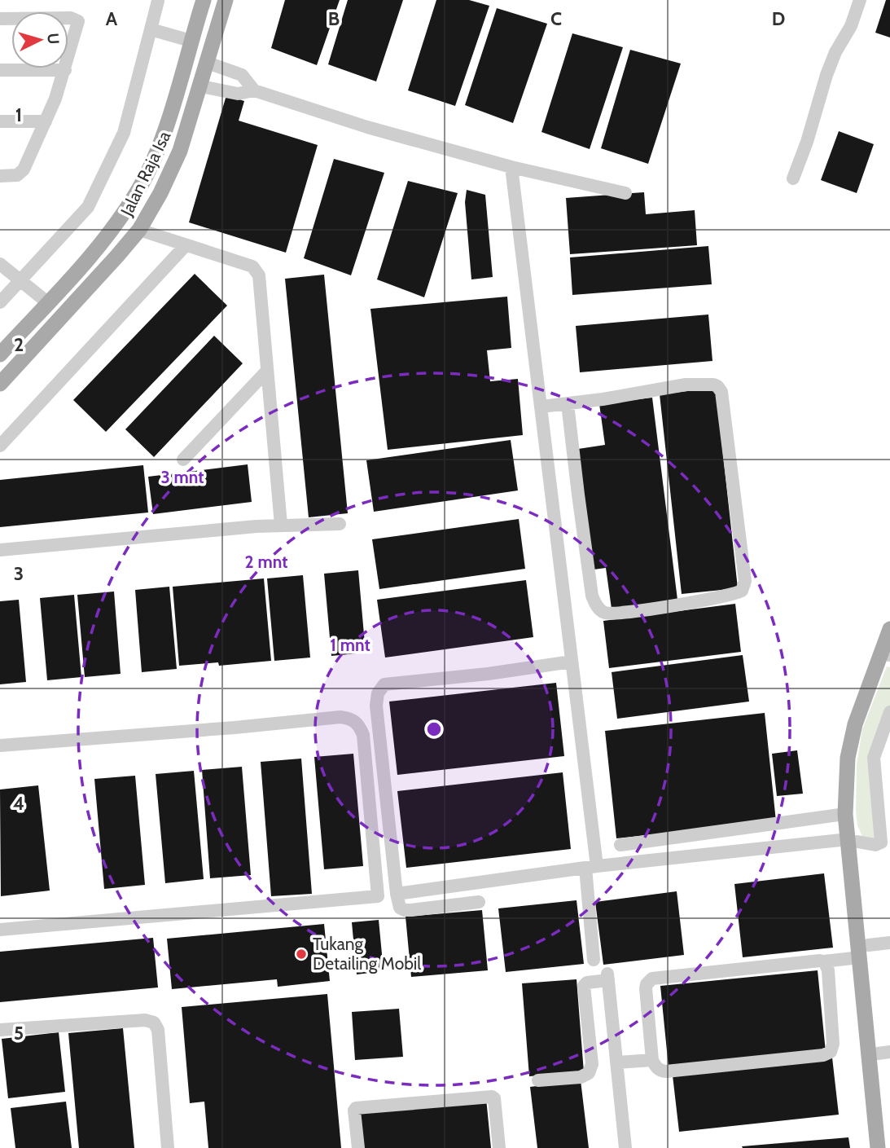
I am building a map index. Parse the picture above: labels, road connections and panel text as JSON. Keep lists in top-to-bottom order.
{
  "streets": {
    "main road": ["Jalan Raja Isa"]
  },
  "places": ["Tukang Detailing Mobil"],
  "north": "right",
  "grid": {
    "columns": [
      "A",
      "B",
      "C",
      "D"
    ],
    "rows": [
      "1",
      "2",
      "3",
      "4",
      "5"
    ]
  },
  "rings": ["3 mnt", "2 mnt", "1 mnt"]
}
